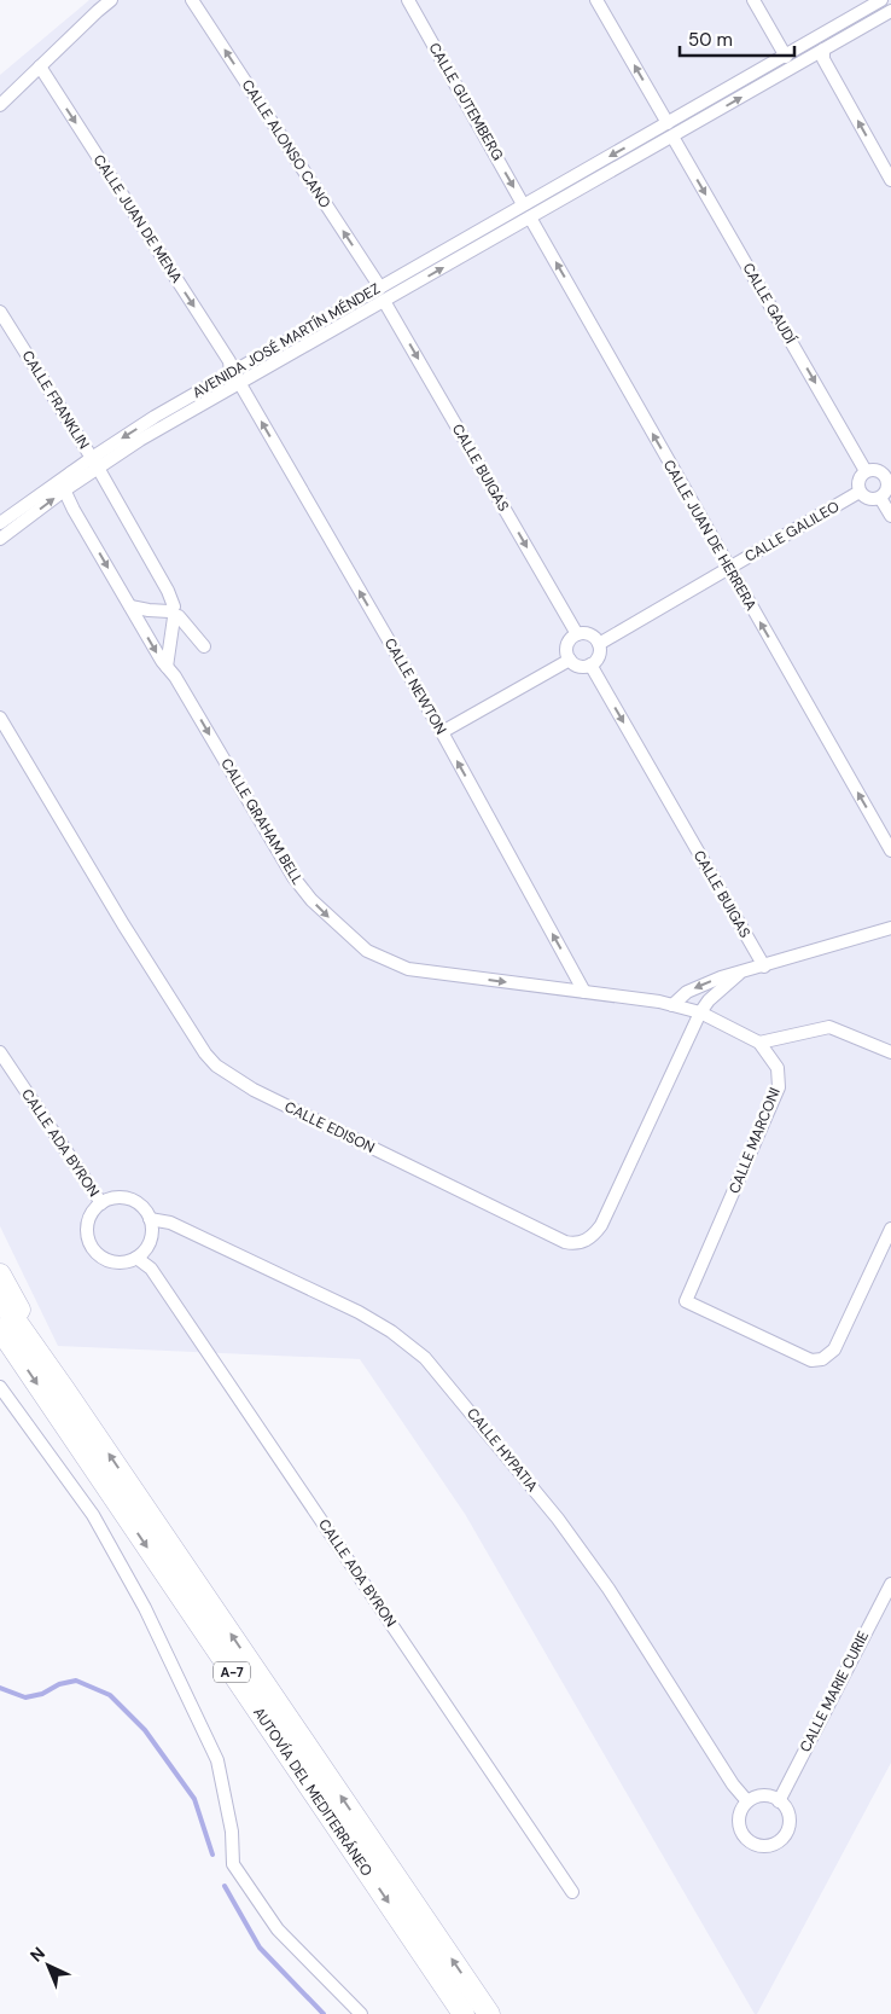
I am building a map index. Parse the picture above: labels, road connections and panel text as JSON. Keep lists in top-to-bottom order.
{
  "streets": {
    "highway": ["A-7", "AUTOVÍA DEL MEDITERRÁNEO"],
    "street": [
      "CALLE GUTEMBERG",
      "CALLE ALONSO CANO",
      "CALLE JUAN DE MENA",
      "CALLE GAUDÍ",
      "AVENIDA JOSÉ MARTÍN MÉNDEZ",
      "CALLE FRANKLIN",
      "CALLE BUIGAS",
      "CALLE GALILEO",
      "CALLE JUAN DE HERRERA",
      "CALLE NEWTON",
      "CALLE GRAHAM BELL",
      "CALLE EDISON",
      "CALLE MARCONI",
      "CALLE ADA BYRON",
      "CALLE HYPATIA",
      "CALLE MARIE CURIE"
    ]
  },
  "crossings": [
    ["CALLE GUTEMBERG", "AVENIDA JOSÉ MARTÍN MÉNDEZ"],
    ["CALLE ALONSO CANO", "AVENIDA JOSÉ MARTÍN MÉNDEZ"],
    ["CALLE JUAN DE MENA", "AVENIDA JOSÉ MARTÍN MÉNDEZ"],
    ["CALLE GAUDÍ", "AVENIDA JOSÉ MARTÍN MÉNDEZ"],
    ["CALLE GAUDÍ", "CALLE GALILEO"],
    ["AVENIDA JOSÉ MARTÍN MÉNDEZ", "CALLE FRANKLIN"],
    ["AVENIDA JOSÉ MARTÍN MÉNDEZ", "CALLE BUIGAS"],
    ["AVENIDA JOSÉ MARTÍN MÉNDEZ", "CALLE JUAN DE HERRERA"],
    ["AVENIDA JOSÉ MARTÍN MÉNDEZ", "CALLE NEWTON"],
    ["AVENIDA JOSÉ MARTÍN MÉNDEZ", "CALLE GRAHAM BELL"],
    ["CALLE BUIGAS", "CALLE GALILEO"],
    ["CALLE GALILEO", "CALLE JUAN DE HERRERA"],
    ["CALLE NEWTON", "CALLE GRAHAM BELL"],
    ["CALLE GRAHAM BELL", "CALLE EDISON"],
    ["CALLE GRAHAM BELL", "CALLE MARCONI"],
    ["CALLE EDISON", "CALLE MARCONI"],
    ["CALLE ADA BYRON", "CALLE HYPATIA"],
    ["CALLE HYPATIA", "CALLE MARIE CURIE"]
  ],
  "one_way": [
    "CALLE GUTEMBERG",
    "CALLE ALONSO CANO",
    "CALLE JUAN DE MENA",
    "CALLE GAUDÍ",
    "CALLE BUIGAS",
    "CALLE JUAN DE HERRERA",
    "CALLE NEWTON",
    "CALLE GRAHAM BELL"
  ],
  "scale_bar": "50 m",
  "north": "top left"
}
